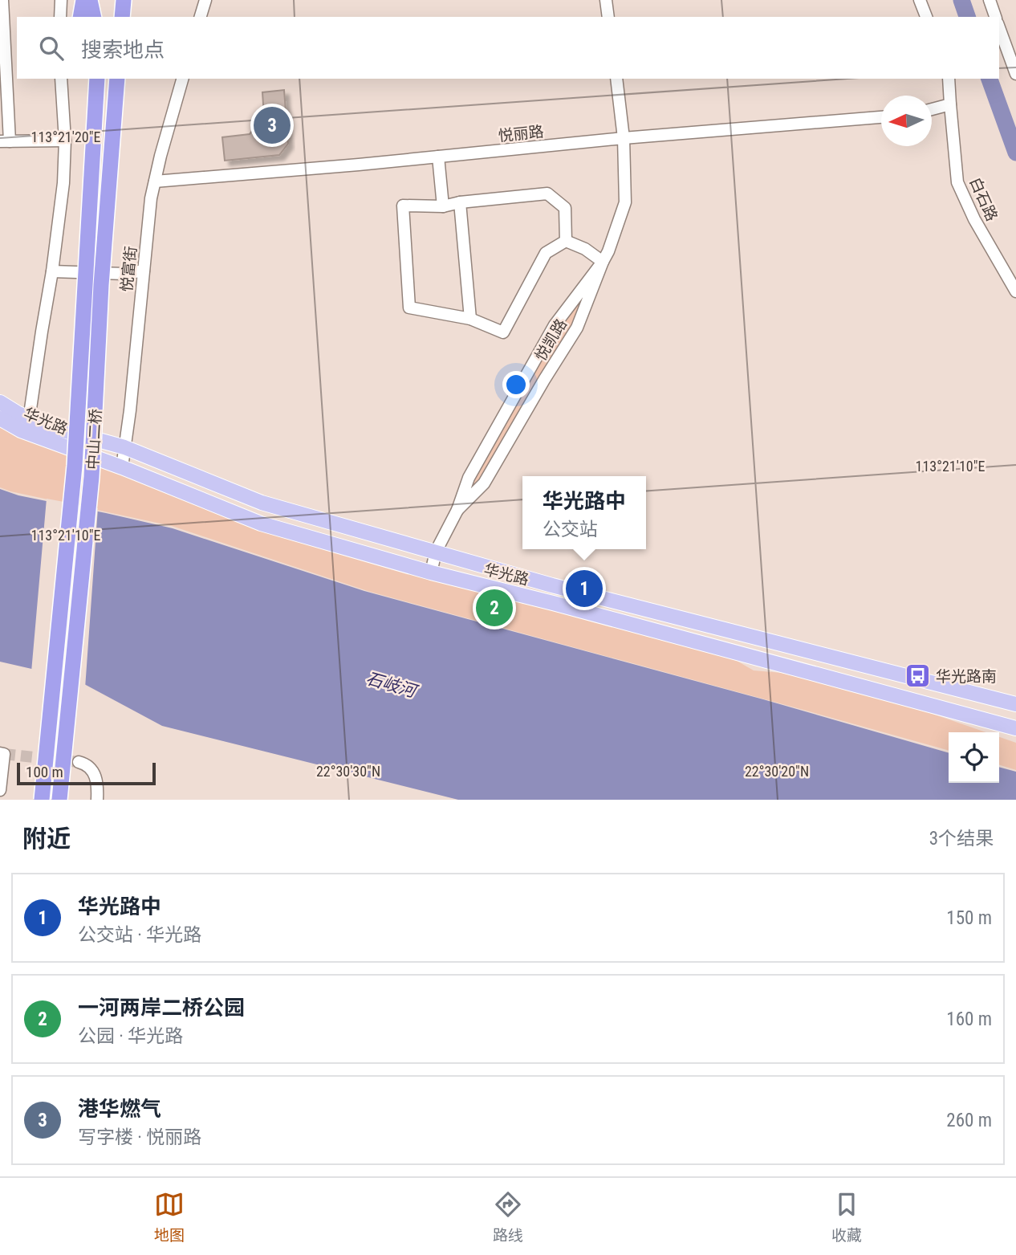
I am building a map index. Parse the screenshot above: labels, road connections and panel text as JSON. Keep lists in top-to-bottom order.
{
  "streets": {
    "highway": ["中山二桥"],
    "main road": ["华光路"],
    "street": [
      "悦丽路",
      "白石路",
      "悦富街",
      "悦凯路"
    ]
  },
  "crossings": [
    ["悦丽路", "悦富街"],
    ["悦丽路", "悦凯路"],
    ["悦富街", "华光路"],
    ["悦凯路", "华光路"]
  ],
  "water": ["石岐河"],
  "places": {
    "bus stop": ["华光路南"]
  },
  "scale_bar": "100 m",
  "north": "left",
  "page": {
    "search": "搜索地点",
    "pins": ["3", "1", "2"],
    "popup": ["华光路中", "公交站"],
    "scale": "100 m",
    "heading": ["附近", "3个结果"],
    "list": [
      {
        "mark": "1",
        "name": "华光路中",
        "note": "公交站 · 华光路",
        "value": "150 m"
      },
      {
        "mark": "2",
        "name": "一河两岸二桥公园",
        "note": "公园 · 华光路",
        "value": "160 m"
      },
      {
        "mark": "3",
        "name": "港华燃气",
        "note": "写字楼 · 悦丽路",
        "value": "260 m"
      }
    ],
    "nav": ["地图", "路线", "收藏"]
  },
  "coordinates": [
    "113°21'20\"E",
    "113°21'10\"E",
    "22°30'30\"N",
    "22°30'20\"N"
  ]
}
